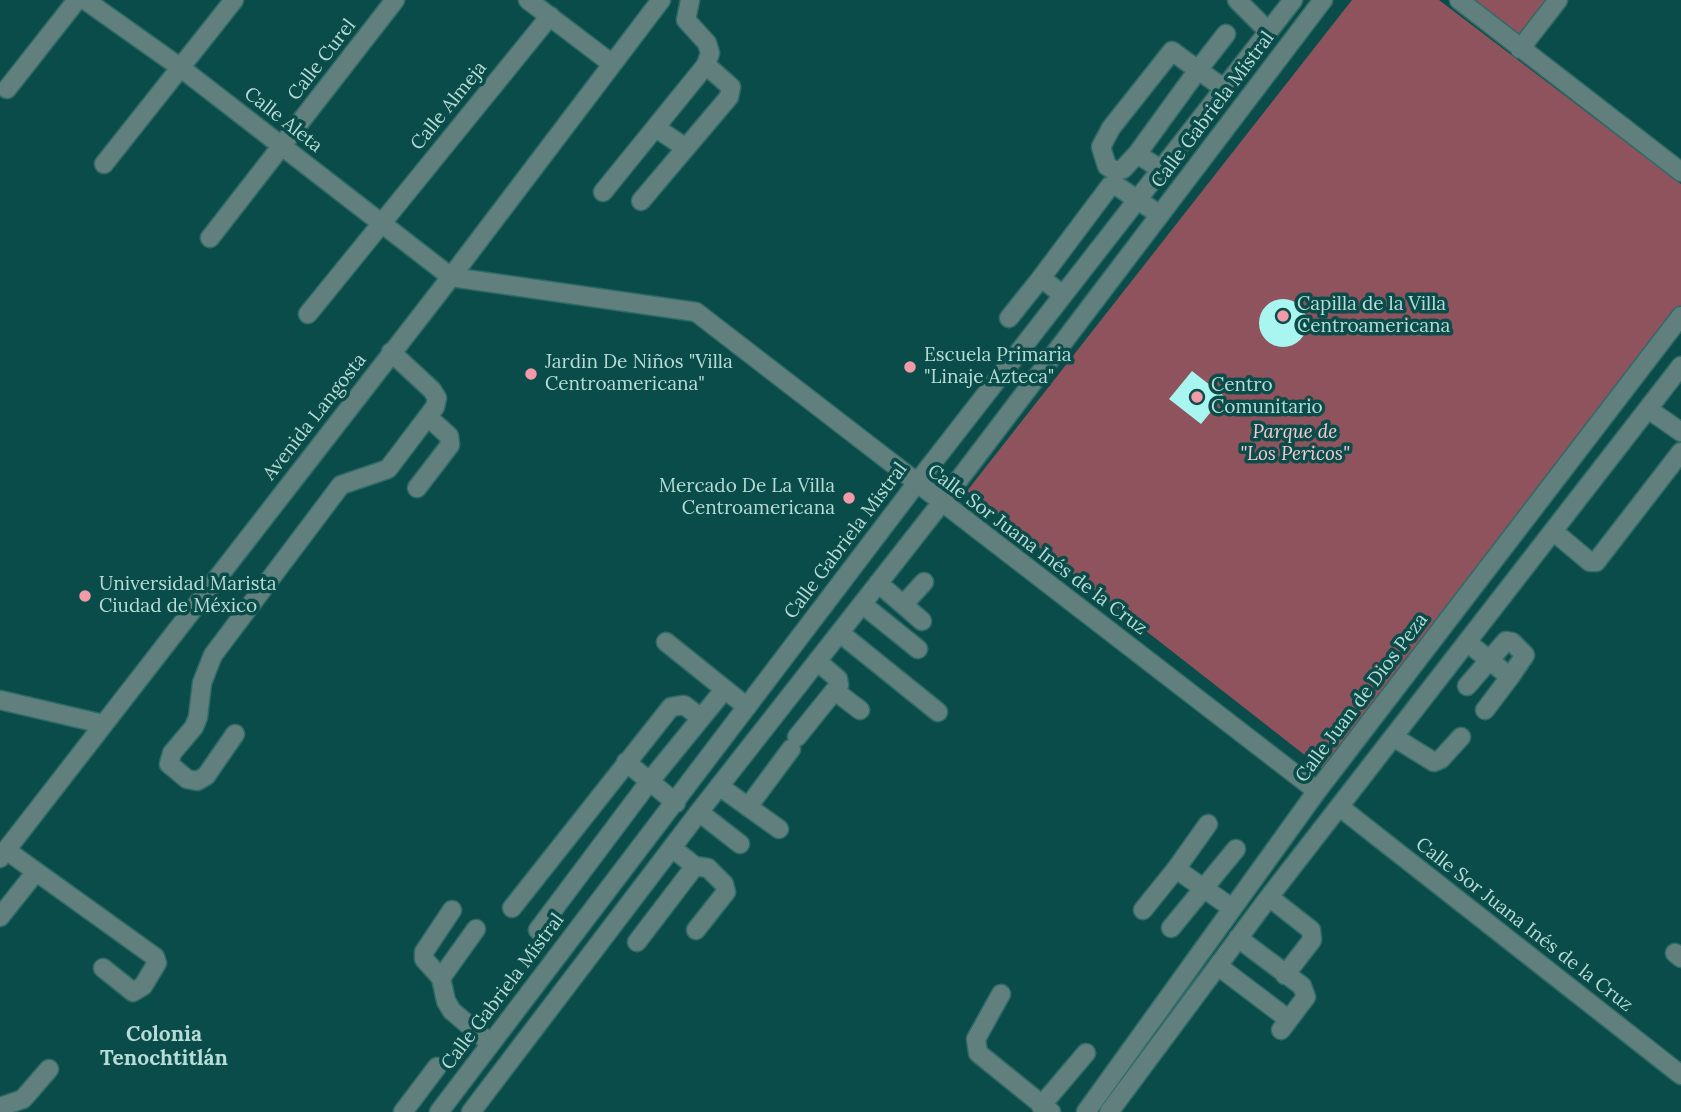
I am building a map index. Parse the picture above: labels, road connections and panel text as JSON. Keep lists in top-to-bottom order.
{
  "streets": {
    "street": [
      "Calle Curel",
      "Calle Almeja",
      "Calle Gabriela Mistral",
      "Calle Aleta",
      "Avenida Langosta",
      "Calle Sor Juana Inés de la Cruz",
      "Calle Juan de Dios Peza"
    ]
  },
  "crossings": [
    ["Calle Curel", "Calle Aleta"],
    ["Calle Almeja", "Calle Aleta"],
    ["Calle Gabriela Mistral", "Calle Sor Juana Inés de la Cruz"],
    ["Calle Aleta", "Avenida Langosta"],
    ["Calle Aleta", "Calle Sor Juana Inés de la Cruz"],
    ["Avenida Langosta", "Calle Sor Juana Inés de la Cruz"],
    ["Calle Sor Juana Inés de la Cruz", "Calle Juan de Dios Peza"]
  ],
  "districts": ["Colonia Tenochtitlán"],
  "parks": ["Parque de \"Los Pericos\""],
  "places": [
    "Capilla de la Villa Centroamericana",
    "Escuela Primaria \"Linaje Azteca\"",
    "Jardin De Niños \"Villa Centroamericana\"",
    "Centro Comunitario",
    "Mercado De La Villa Centroamericana",
    "Universidad Marista Ciudad de México"
  ]
}
